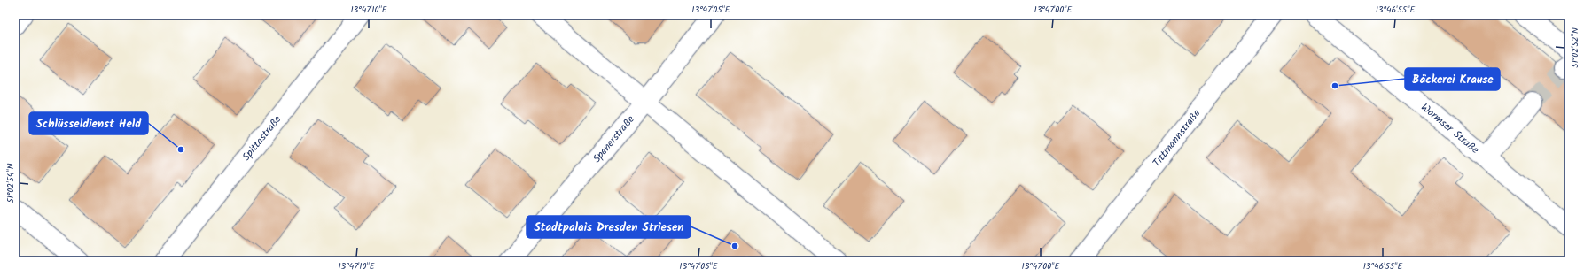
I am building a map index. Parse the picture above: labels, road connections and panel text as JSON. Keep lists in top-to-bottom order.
{
  "streets": {
    "street": [
      "Wormser Straße",
      "Spittastraße",
      "Tittmannstraße",
      "Spenerstraße"
    ]
  },
  "places": ["Bäckerei Krause", "Schlüsseldienst Held", "Stadtpalais Dresden Striesen"],
  "coordinates": [
    "13°47'10\"E",
    "13°47'05\"E",
    "13°47'00\"E",
    "13°46'55\"E",
    "51°02'52\"N",
    "51°02'54\"N"
  ]
}
